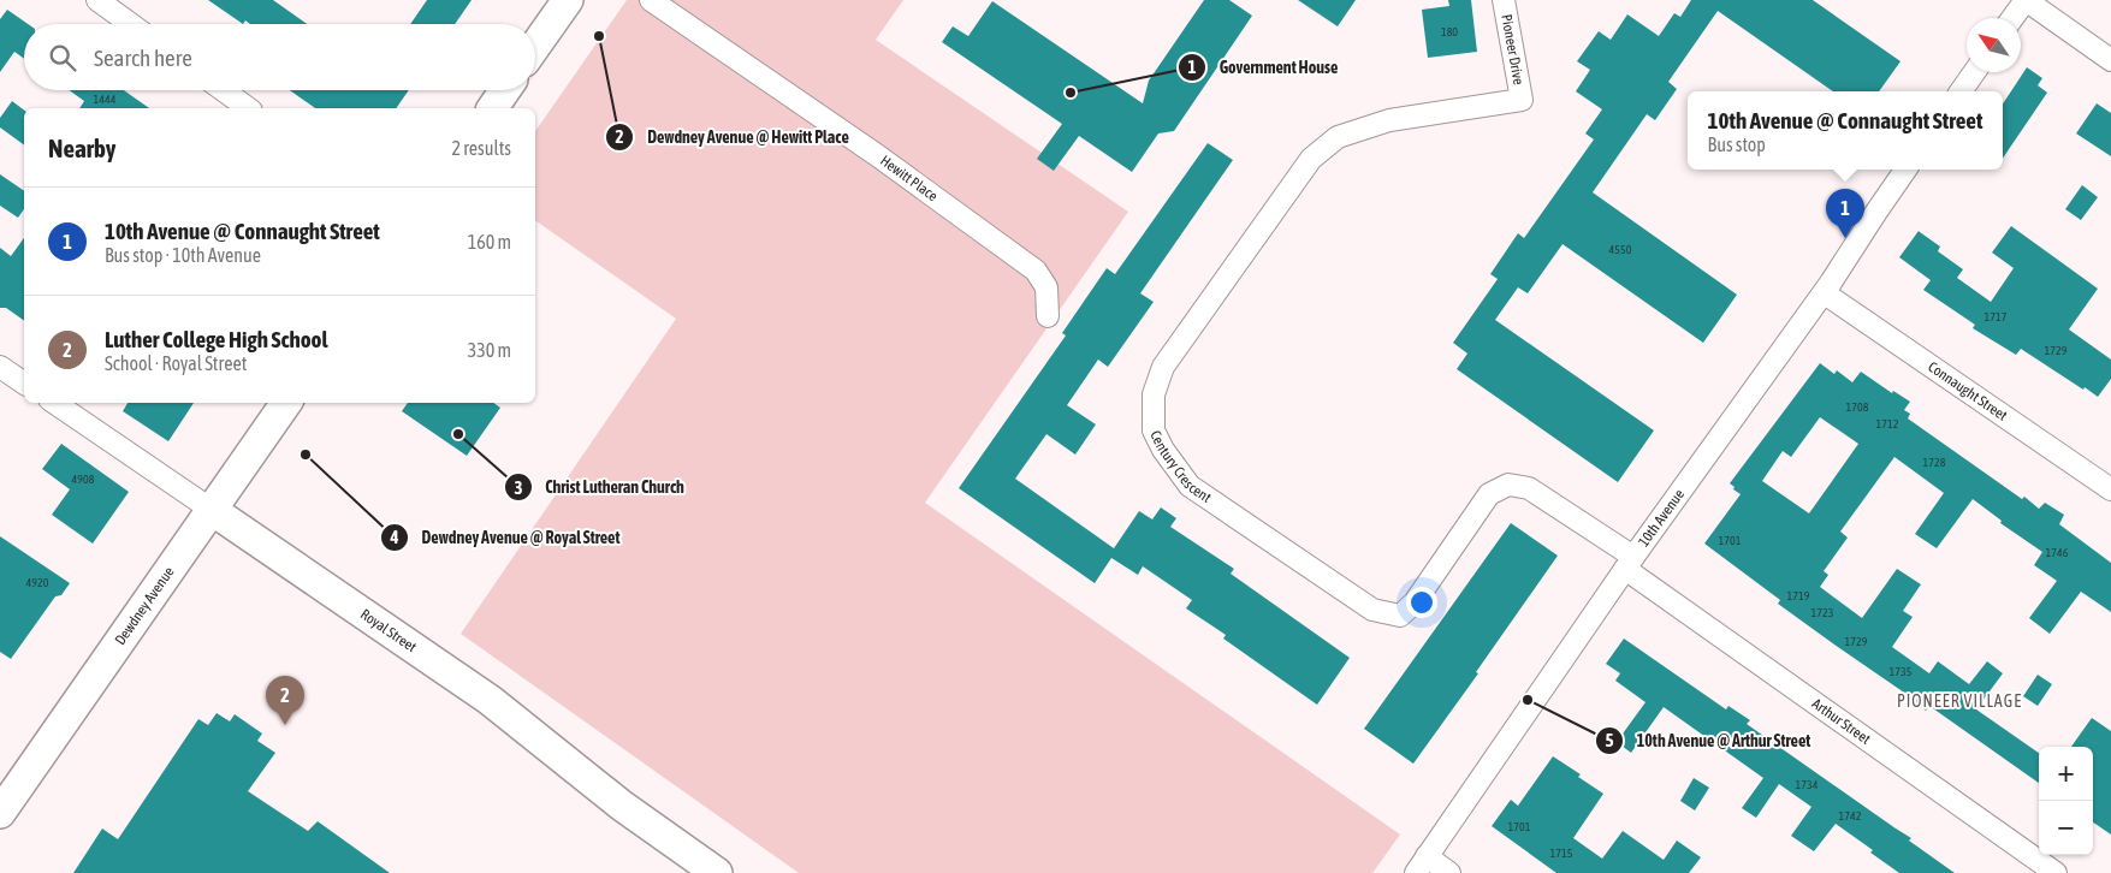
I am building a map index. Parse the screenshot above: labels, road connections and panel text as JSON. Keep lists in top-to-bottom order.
{
  "streets": {
    "main road": ["Dewdney Avenue", "Royal Street"],
    "street": [
      "Pioneer Drive",
      "Hewitt Place",
      "Connaught Street",
      "Century Crescent",
      "10th Avenue",
      "Arthur Street"
    ]
  },
  "crossings": [
    ["Pioneer Drive", "Century Crescent"],
    ["Connaught Street", "10th Avenue"],
    ["Century Crescent", "10th Avenue"],
    ["Century Crescent", "Arthur Street"],
    ["10th Avenue", "Arthur Street"],
    ["Dewdney Avenue", "Royal Street"]
  ],
  "districts": ["PIONEER VILLAGE"],
  "places": [
    "Dewdney Avenue @ Hewitt Place",
    "Government House",
    "Christ Lutheran Church",
    "Dewdney Avenue @ Royal Street",
    "10th Avenue @ Arthur Street"
  ],
  "house_numbers": [
    "180",
    "1444",
    "4550",
    "1717",
    "1729",
    "1708",
    "1712",
    "1728",
    "4908",
    "1701",
    "1746",
    "4920",
    "1719",
    "1723",
    "1729",
    "1735",
    "1734",
    "1742",
    "1701",
    "1715"
  ],
  "north": "top left",
  "page": {
    "search": "Search here",
    "popup": ["10th Avenue @ Connaught Street", "Bus stop"],
    "heading": ["Nearby", "2 results"],
    "list": [
      {
        "mark": "1",
        "name": "10th Avenue @ Connaught Street",
        "note": "Bus stop · 10th Avenue",
        "value": "160 m"
      },
      {
        "mark": "2",
        "name": "Luther College High School",
        "note": "School · Royal Street",
        "value": "330 m"
      }
    ],
    "pins": ["1", "2"],
    "map_buttons": ["+", "−"]
  }
}
